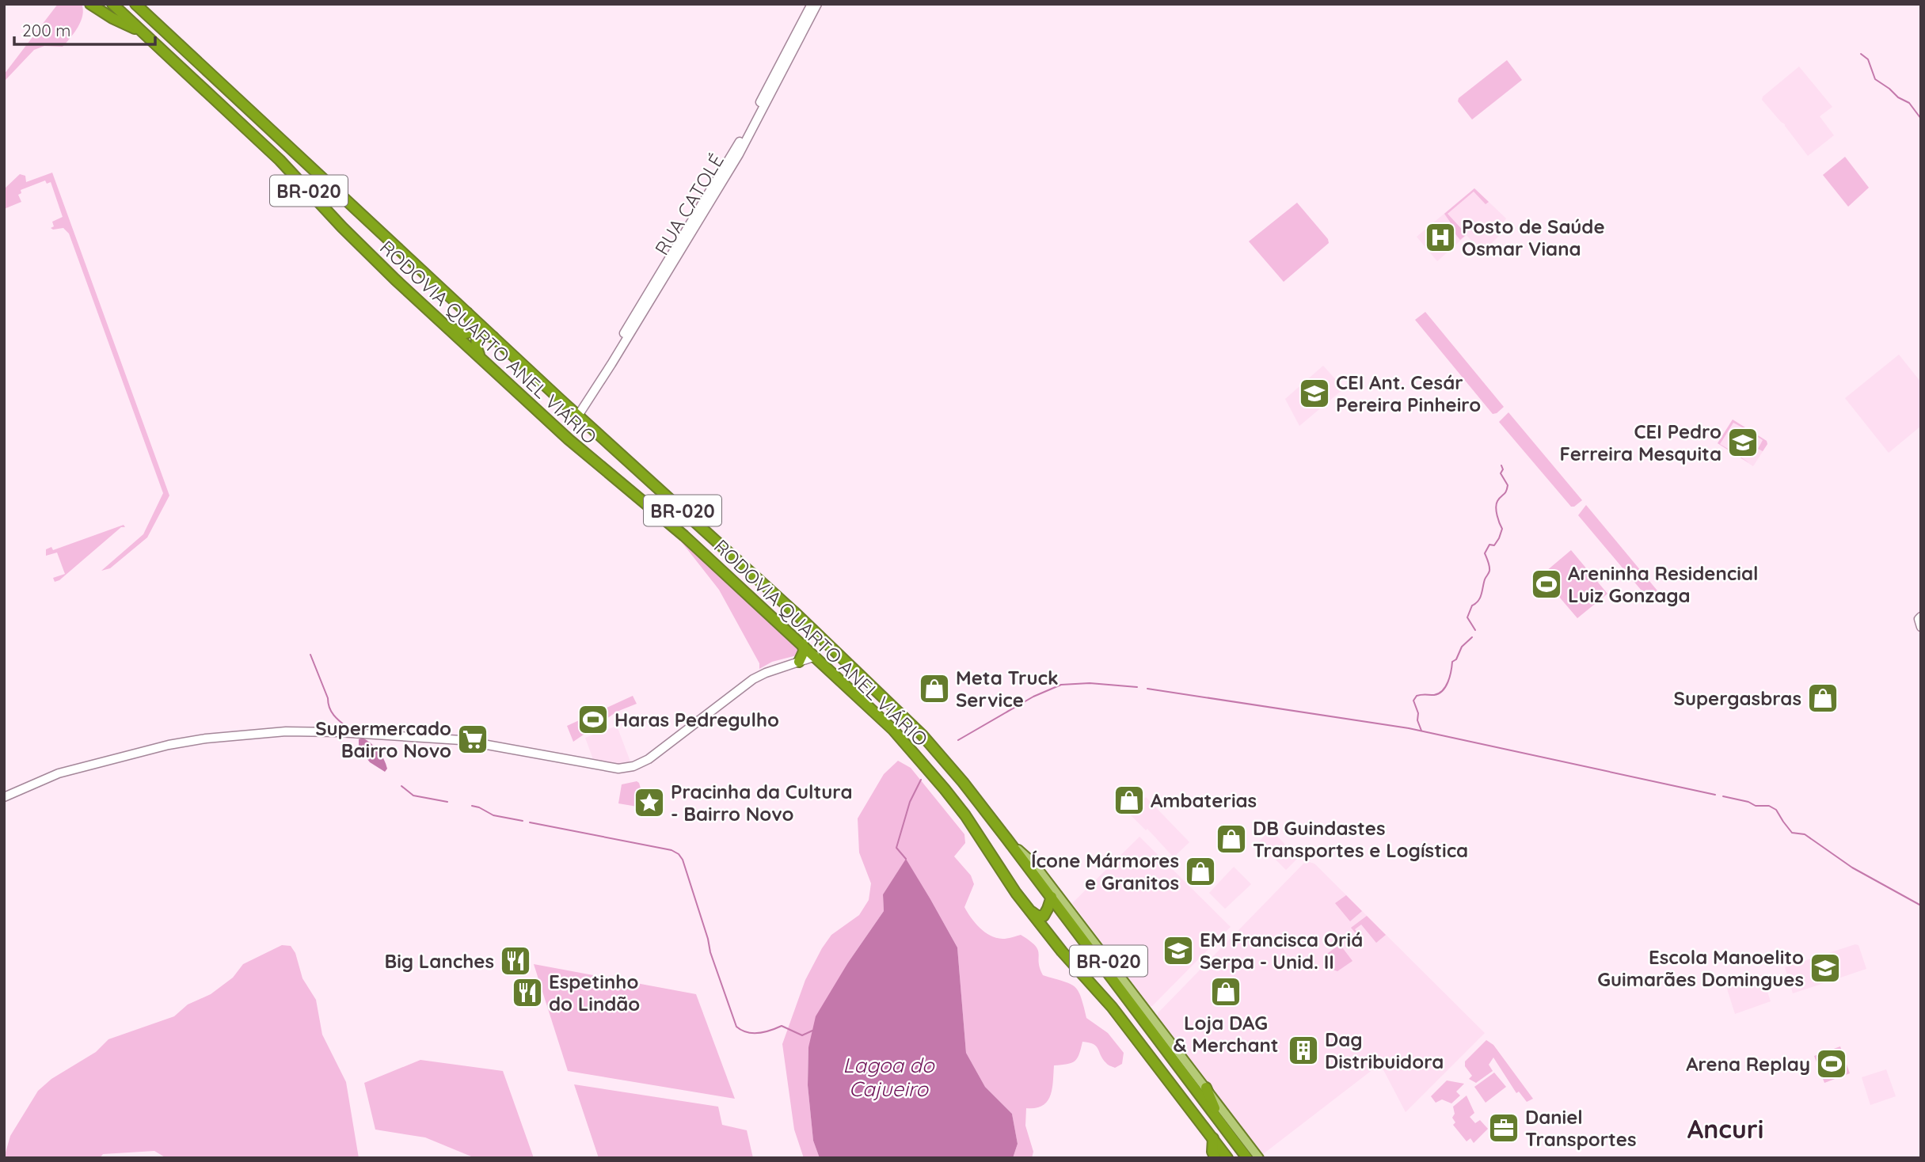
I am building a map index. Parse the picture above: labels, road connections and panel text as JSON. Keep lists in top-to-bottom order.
{
  "streets": {
    "highway": ["BR-020", "RODOVIA QUARTO ANEL VIÁRIO"],
    "street": ["RUA CATOLÉ"]
  },
  "crossings": [
    ["BR-020", "RODOVIA QUARTO ANEL VIÁRIO"],
    ["RUA CATOLÉ", "RODOVIA QUARTO ANEL VIÁRIO"]
  ],
  "districts": ["Ancuri"],
  "water": ["Lagoa do Cajueiro"],
  "places": {
    "hospital": ["Posto de Saúde Osmar Viana"],
    "school or university": [
      "CEI Ant. Cesár Pereira Pinheiro",
      "CEI Pedro Ferreira Mesquita",
      "EM Francisca Oriá Serpa - Unid. II",
      "Escola Manoelito Guimarães Domingues"
    ],
    "sports": ["Areninha Residencial Luiz Gonzaga", "Haras Pedregulho", "Arena Replay"],
    "shop": [
      "Meta Truck Service",
      "Supergasbras",
      "Ambaterias",
      "DB Guindastes Transportes e Logística",
      "Ícone Mármores e Granitos",
      "Loja DAG & Merchant"
    ],
    "supermarket": ["Supermercado Bairro Novo"],
    "place": ["Pracinha da Cultura - Bairro Novo"],
    "restaurant": ["Big Lanches", "Espetinho do Lindão"],
    "building": ["Dag Distribuidora"],
    "office": ["Daniel Transportes"]
  },
  "scale_bar": "200 m"
}
